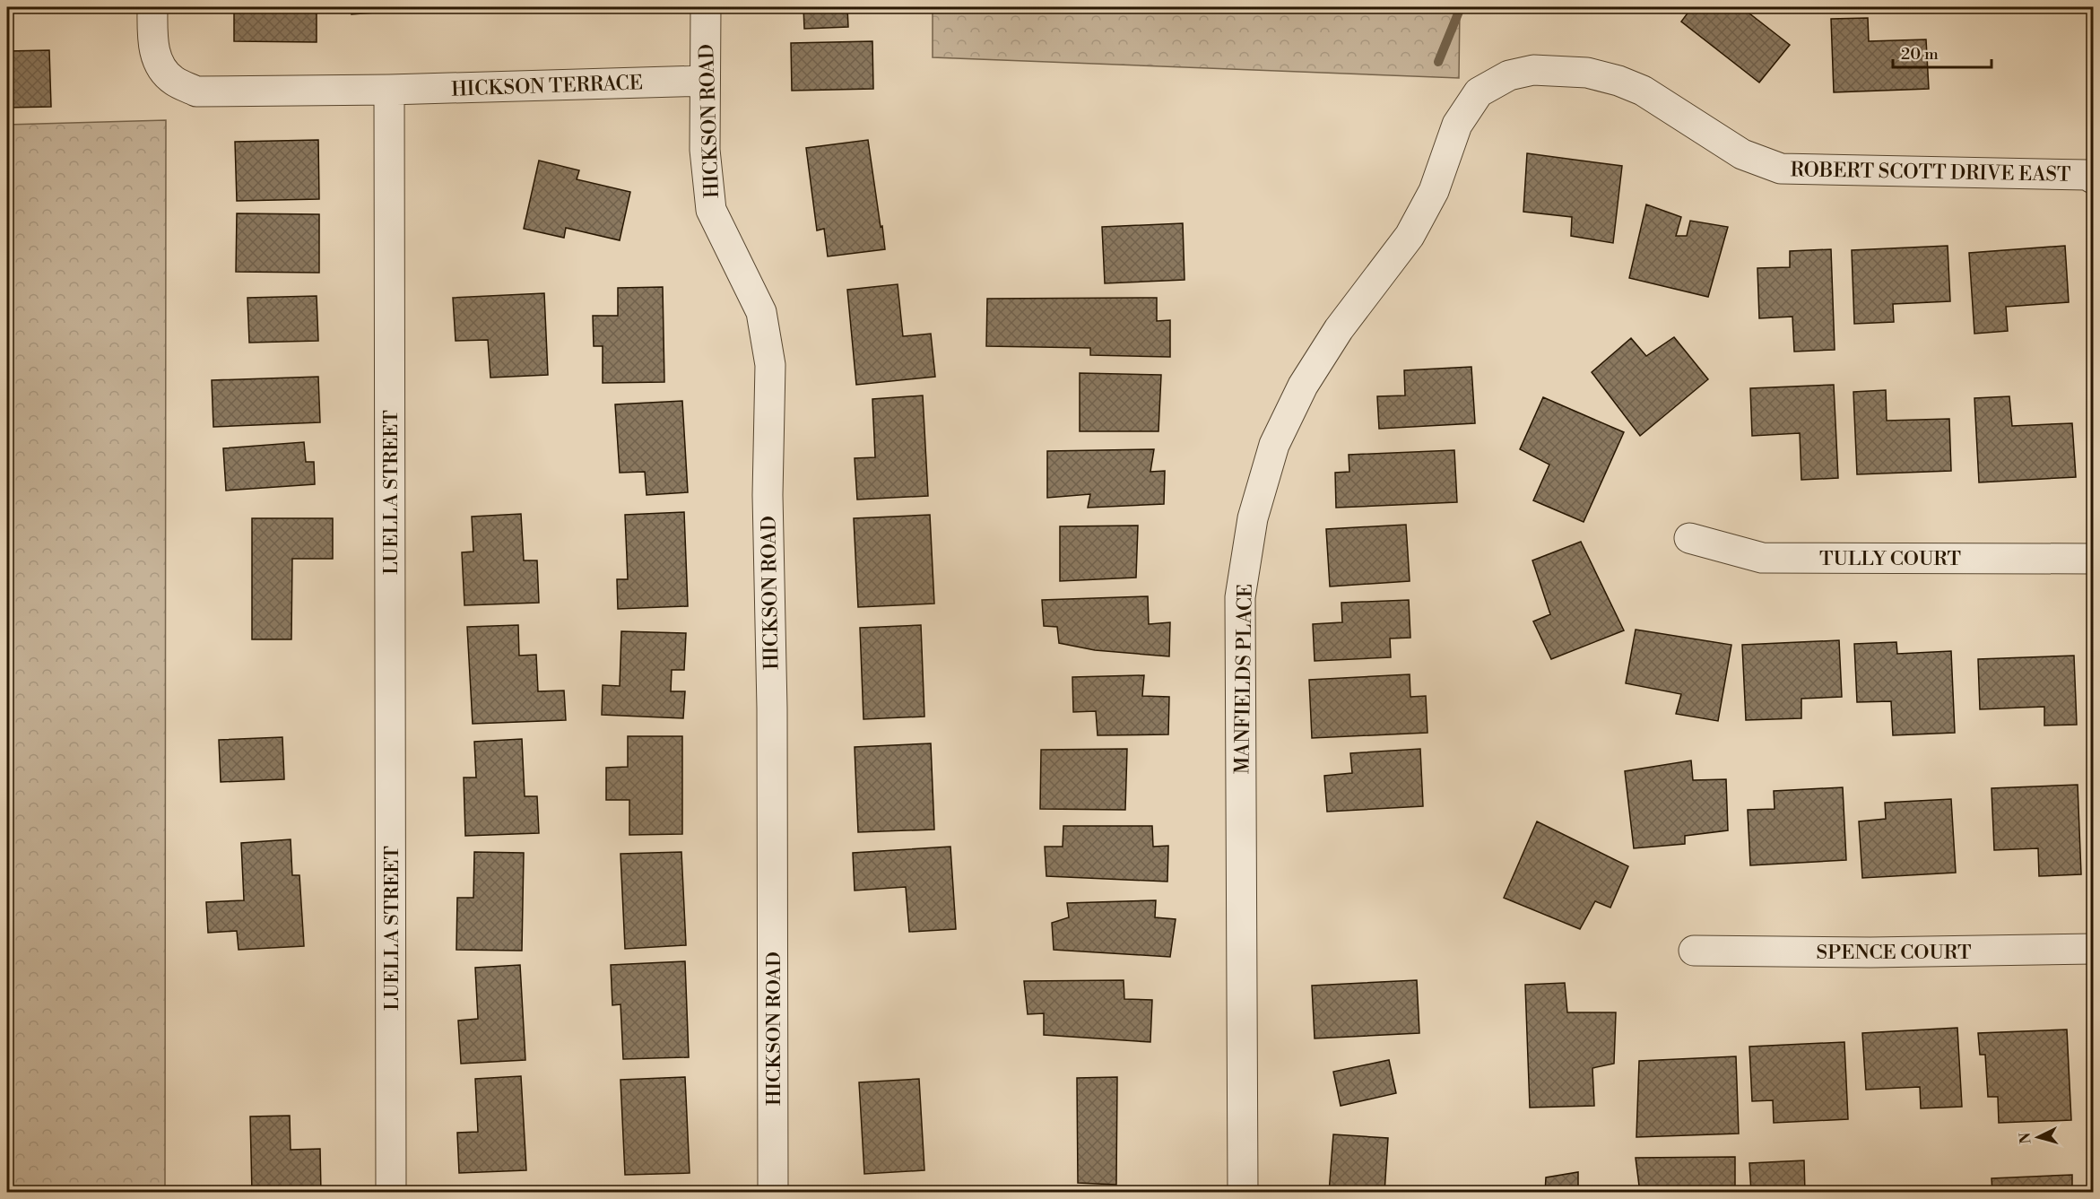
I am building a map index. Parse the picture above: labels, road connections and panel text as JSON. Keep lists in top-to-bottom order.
{
  "streets": {
    "street": [
      "HICKSON TERRACE",
      "HICKSON ROAD",
      "ROBERT SCOTT DRIVE EAST",
      "LUELLA STREET",
      "TULLY COURT",
      "MANFIELDS PLACE",
      "SPENCE COURT"
    ]
  },
  "crossings": [
    ["HICKSON TERRACE", "HICKSON ROAD"],
    ["HICKSON TERRACE", "LUELLA STREET"],
    ["ROBERT SCOTT DRIVE EAST", "MANFIELDS PLACE"]
  ],
  "scale_bar": "20 m",
  "north": "left"
}
